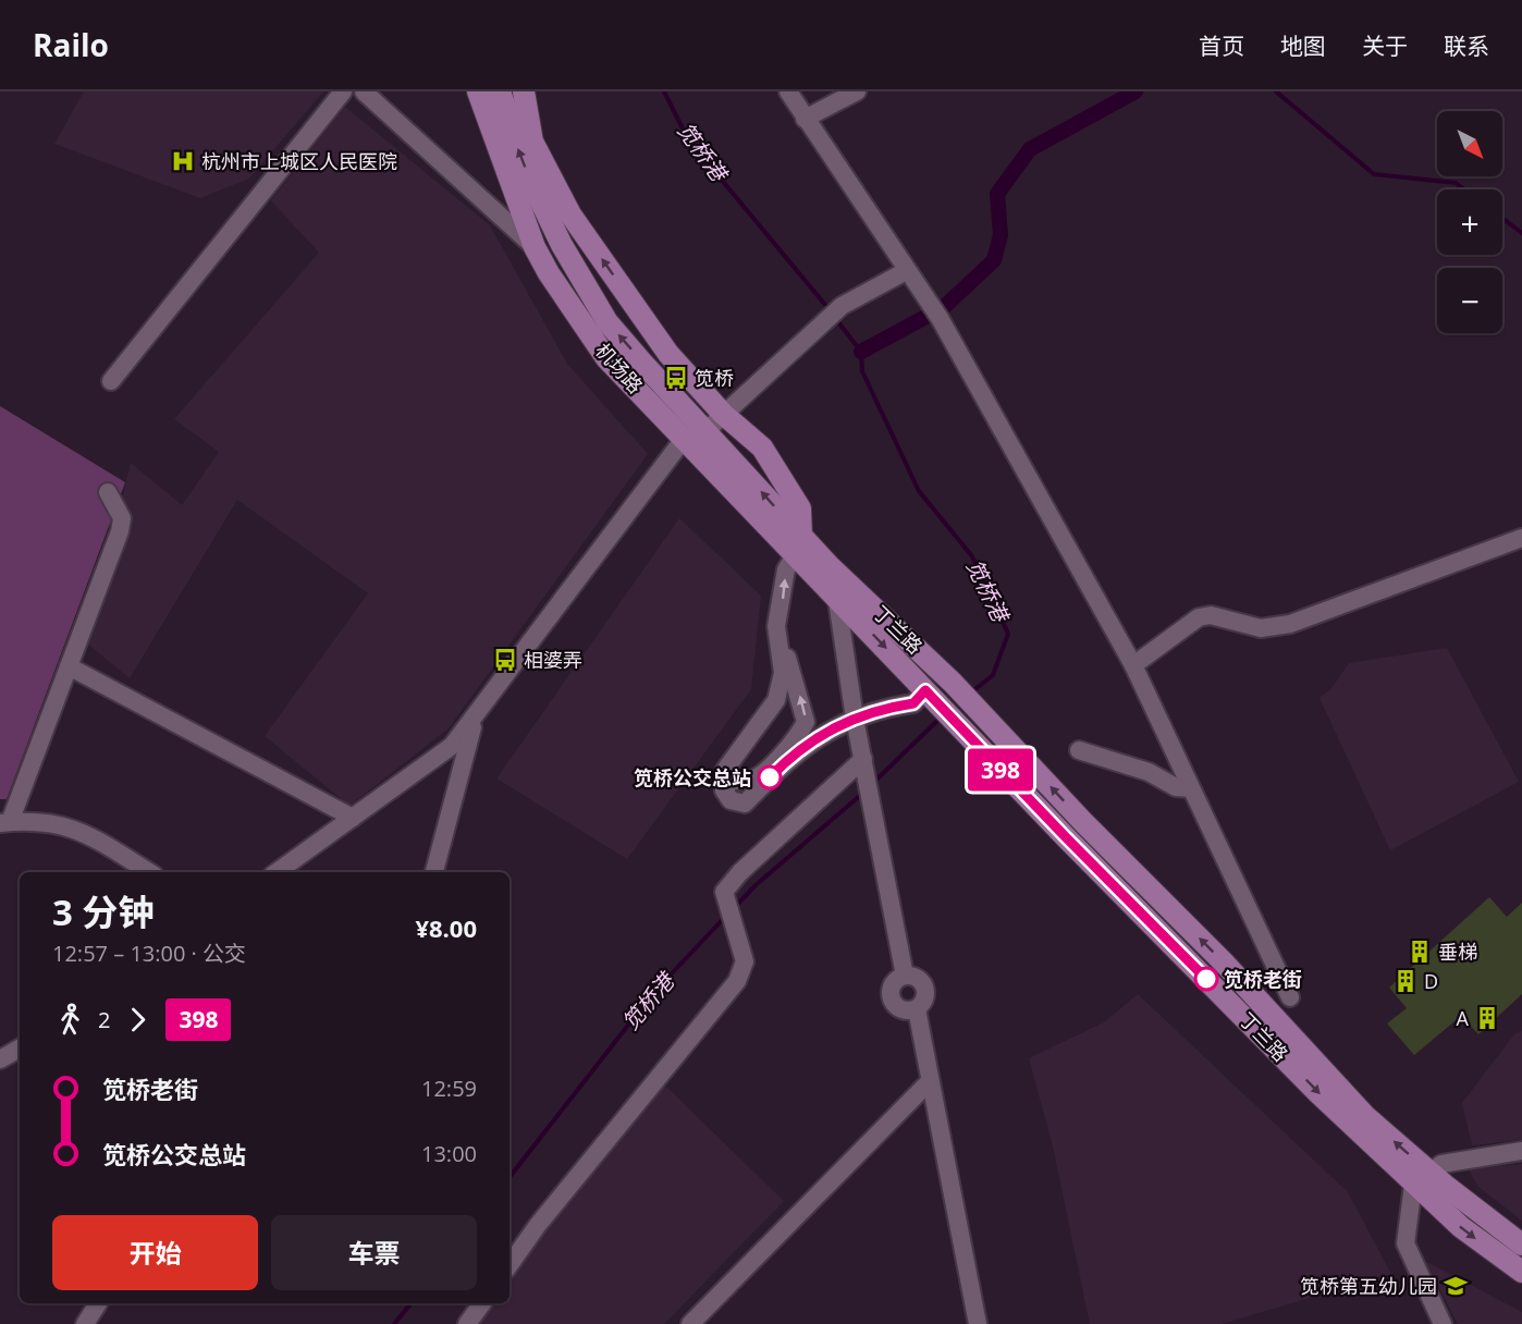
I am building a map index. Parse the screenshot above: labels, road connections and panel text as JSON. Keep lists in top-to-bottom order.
{
  "streets": {
    "main road": ["机场路", "丁兰路"]
  },
  "crossings": [
    ["机场路", "丁兰路"]
  ],
  "water": ["笕桥港"],
  "places": {
    "hospital": ["杭州市上城区人民医院"],
    "bus stop": ["笕桥", "相婆弄"],
    "other": ["笕桥公交总站", "笕桥老街"],
    "building": ["垂梯", "D", "A"],
    "school or university": ["笕桥第五幼儿园"]
  },
  "lines": ["bus line 398"],
  "north": "bottom right",
  "page": {
    "header": "Railo",
    "nav": [
      "首页",
      "地图",
      "关于",
      "联系"
    ],
    "on_map": "398",
    "map_buttons": ["+", "−"],
    "heading": ["3 分钟", "12:57 – 13:00 · 公交", "¥8.00"],
    "legs": ["2", "398"],
    "list": [
      {
        "name": "笕桥老街",
        "value": "12:59"
      },
      {
        "name": "笕桥公交总站",
        "value": "13:00"
      }
    ],
    "buttons": ["开始", "车票"]
  }
}
